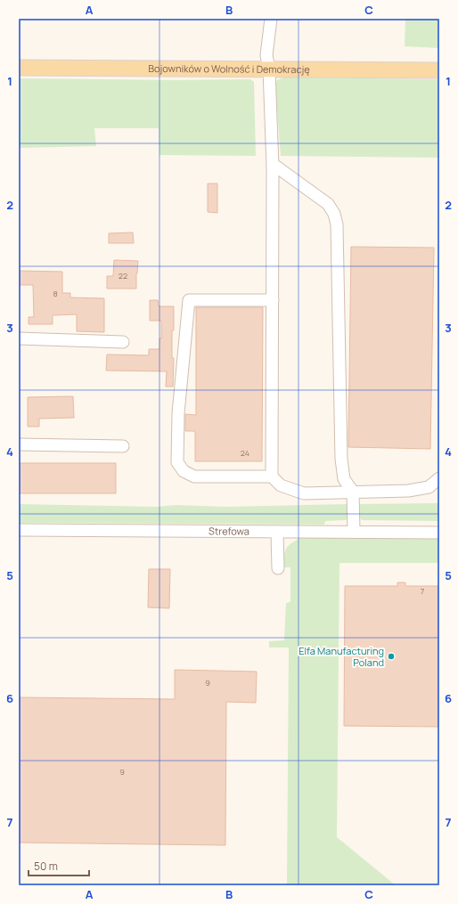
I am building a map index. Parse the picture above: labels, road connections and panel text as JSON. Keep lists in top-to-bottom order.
{
  "streets": {
    "main road": ["Bojowników o Wolność i Demokrację"],
    "street": ["Strefowa"]
  },
  "places": ["Elfa Manufacturing Poland"],
  "house_numbers": [
    "22",
    "8",
    "24",
    "7",
    "9",
    "9"
  ],
  "scale_bar": "50 m",
  "grid": {
    "columns": ["A", "B", "C"],
    "rows": [
      "1",
      "2",
      "3",
      "4",
      "5",
      "6",
      "7"
    ]
  }
}
